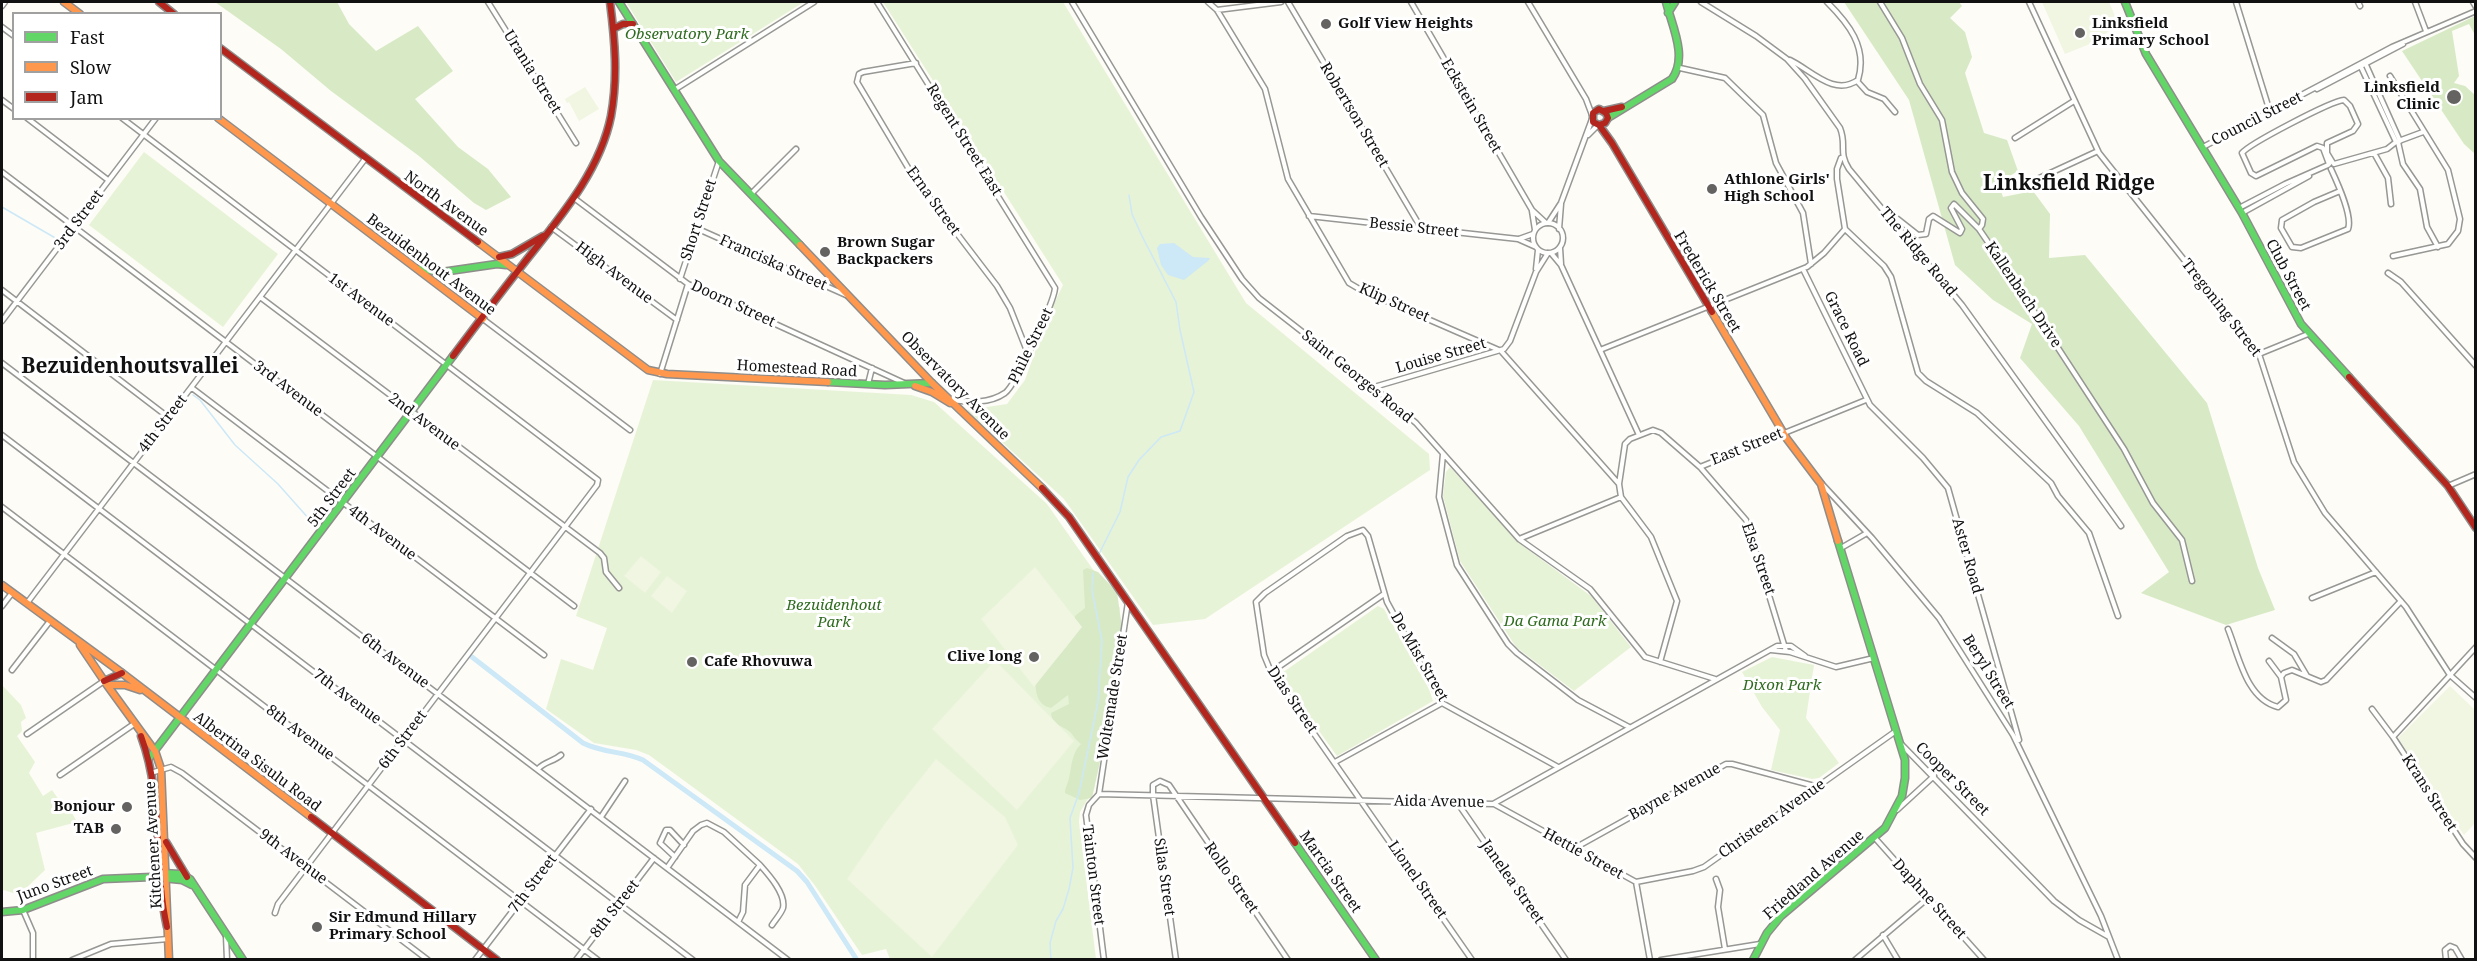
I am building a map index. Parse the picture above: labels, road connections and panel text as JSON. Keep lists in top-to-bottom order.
{
  "streets": {
    "main road": [
      "North Avenue",
      "Bezuidenhout Avenue",
      "Club Street",
      "Frederick Street",
      "Homestead Road",
      "Observatory Avenue",
      "5th Street",
      "Beryl Street",
      "Albertina Sisulu Road",
      "Cooper Street",
      "Kitchener Avenue",
      "Marcia Street",
      "Friedland Avenue",
      "Juno Street"
    ],
    "street": [
      "Urania Street",
      "Eckstein Street",
      "Robertson Street",
      "Council Street",
      "Regent Street East",
      "Erna Street",
      "3rd Street",
      "Short Street",
      "Bessie Street",
      "The Ridge Road",
      "Franciska Street",
      "High Avenue",
      "Kallenbach Drive",
      "1st Avenue",
      "Klip Street",
      "Doorn Street",
      "Tregoning Street",
      "Grace Road",
      "Phile Street",
      "Louise Street",
      "Saint Georges Road",
      "3rd Avenue",
      "2nd Avenue",
      "4th Street",
      "East Street",
      "4th Avenue",
      "Aster Road",
      "Elsa Street",
      "De Mist Street",
      "6th Avenue",
      "7th Avenue",
      "Woltemade Street",
      "Dias Street",
      "8th Avenue",
      "6th Street",
      "Bayne Avenue",
      "Krans Street",
      "Aida Avenue",
      "Christeen Avenue",
      "Hettie Street",
      "9th Avenue",
      "Tainton Street",
      "Silas Street",
      "Rollo Street",
      "Lionel Street",
      "Janelea Street",
      "7th Street",
      "Daphne Street",
      "8th Street"
    ]
  },
  "crossings": [
    ["Eckstein Street", "Bessie Street"],
    ["Eckstein Street", "Louise Street"],
    ["Robertson Street", "Bessie Street"],
    ["Council Street", "Club Street"],
    ["Regent Street East", "Erna Street"],
    ["Regent Street East", "Phile Street"],
    ["Erna Street", "Phile Street"],
    ["North Avenue", "Homestead Road"],
    ["North Avenue", "4th Street"],
    ["North Avenue", "5th Street"],
    ["3rd Street", "1st Avenue"],
    ["3rd Street", "3rd Avenue"],
    ["Short Street", "Franciska Street"],
    ["Short Street", "Doorn Street"],
    ["Short Street", "Observatory Avenue"],
    ["Bessie Street", "Klip Street"],
    ["Bessie Street", "Louise Street"],
    ["Franciska Street", "Observatory Avenue"],
    ["Bezuidenhout Avenue", "4th Street"],
    ["Bezuidenhout Avenue", "5th Street"],
    ["High Avenue", "5th Street"],
    ["Frederick Street", "East Street"],
    ["Frederick Street", "Beryl Street"],
    ["1st Avenue", "4th Street"],
    ["1st Avenue", "5th Street"],
    ["1st Avenue", "6th Street"],
    ["Klip Street", "Louise Street"],
    ["Doorn Street", "Homestead Road"],
    ["Grace Road", "East Street"],
    ["Grace Road", "Aster Road"],
    ["Phile Street", "Observatory Avenue"],
    ["Louise Street", "Saint Georges Road"],
    ["Homestead Road", "Observatory Avenue"],
    ["Saint Georges Road", "Aida Avenue"],
    ["Observatory Avenue", "Woltemade Street"],
    ["Observatory Avenue", "Aida Avenue"],
    ["Observatory Avenue", "Marcia Street"],
    ["3rd Avenue", "4th Street"],
    ["3rd Avenue", "5th Street"],
    ["3rd Avenue", "6th Street"],
    ["2nd Avenue", "4th Street"],
    ["2nd Avenue", "5th Street"],
    ["2nd Avenue", "6th Street"],
    ["4th Street", "4th Avenue"],
    ["4th Street", "6th Avenue"],
    ["4th Street", "7th Avenue"],
    ["4th Street", "8th Avenue"],
    ["4th Street", "Albertina Sisulu Road"],
    ["East Street", "Aster Road"],
    ["East Street", "Elsa Street"],
    ["East Street", "Beryl Street"],
    ["5th Street", "4th Avenue"],
    ["5th Street", "6th Avenue"],
    ["5th Street", "7th Avenue"],
    ["5th Street", "8th Avenue"],
    ["5th Street", "Albertina Sisulu Road"],
    ["5th Street", "Kitchener Avenue"],
    ["4th Avenue", "6th Street"],
    ["Aster Road", "Beryl Street"],
    ["Elsa Street", "Aida Avenue"],
    ["De Mist Street", "Dias Street"],
    ["De Mist Street", "Aida Avenue"],
    ["6th Avenue", "6th Street"],
    ["6th Avenue", "7th Street"],
    ["6th Avenue", "8th Street"],
    ["Beryl Street", "Cooper Street"],
    ["7th Avenue", "6th Street"],
    ["7th Avenue", "7th Street"],
    ["7th Avenue", "8th Street"],
    ["Woltemade Street", "Aida Avenue"],
    ["Woltemade Street", "Tainton Street"],
    ["Dias Street", "Aida Avenue"],
    ["Dias Street", "Lionel Street"],
    ["8th Avenue", "6th Street"],
    ["8th Avenue", "7th Street"],
    ["8th Avenue", "8th Street"],
    ["6th Street", "Albertina Sisulu Road"],
    ["6th Street", "9th Avenue"],
    ["Albertina Sisulu Road", "Kitchener Avenue"],
    ["Albertina Sisulu Road", "7th Street"],
    ["Cooper Street", "Christeen Avenue"],
    ["Cooper Street", "Friedland Avenue"],
    ["Bayne Avenue", "Christeen Avenue"],
    ["Bayne Avenue", "Hettie Street"],
    ["Aida Avenue", "Hettie Street"],
    ["Aida Avenue", "Marcia Street"],
    ["Aida Avenue", "Tainton Street"],
    ["Aida Avenue", "Silas Street"],
    ["Aida Avenue", "Rollo Street"],
    ["Aida Avenue", "Lionel Street"],
    ["Aida Avenue", "Janelea Street"],
    ["Christeen Avenue", "Hettie Street"],
    ["Kitchener Avenue", "9th Avenue"],
    ["Kitchener Avenue", "Juno Street"],
    ["Friedland Avenue", "Daphne Street"]
  ],
  "districts": ["Linksfield Ridge", "Bezuidenhoutsvallei"],
  "parks": [
    "Observatory Park",
    "Bezuidenhout Park",
    "Da Gama Park",
    "Dixon Park"
  ],
  "places": [
    "Golf View Heights",
    "Linksfield Primary School",
    "Linksfield Clinic",
    "Athlone Girls' High School",
    "Brown Sugar Backpackers",
    "Clive long",
    "Cafe Rhovuwa",
    "Bonjour",
    "TAB",
    "Sir Edmund Hillary Primary School"
  ],
  "legend": ["Fast", "Slow", "Jam"]
}
